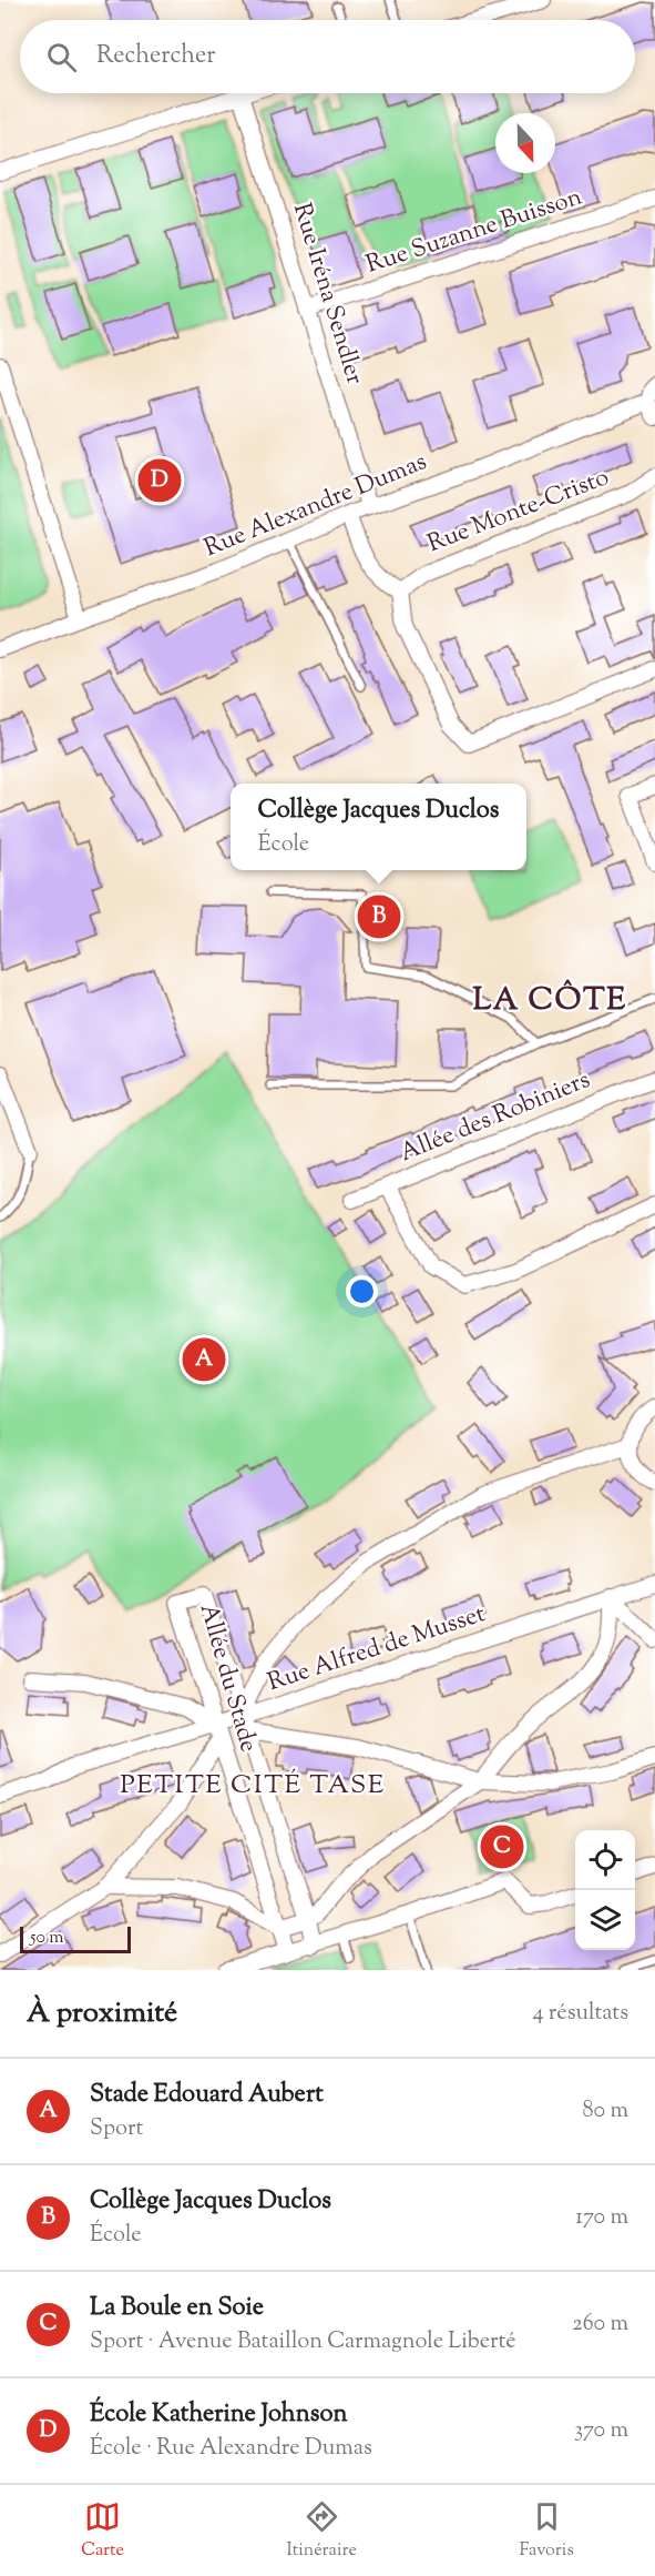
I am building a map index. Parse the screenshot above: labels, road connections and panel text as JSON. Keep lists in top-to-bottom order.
{
  "streets": {
    "street": [
      "Rue Suzanne Buisson",
      "Rue Iréna Sendler",
      "Rue Alexandre Dumas",
      "Rue Monte-Cristo",
      "Allée des Robiniers",
      "Rue Alfred de Musset",
      "Allée du Stade"
    ]
  },
  "crossings": [
    ["Rue Suzanne Buisson", "Rue Iréna Sendler"],
    ["Rue Iréna Sendler", "Rue Alexandre Dumas"],
    ["Rue Alfred de Musset", "Allée du Stade"]
  ],
  "districts": ["LA CÔTE", "PETITE CITÉ TASE"],
  "scale_bar": "50 m",
  "north": "bottom",
  "page": {
    "search": "Rechercher",
    "pins": [
      "D",
      "B",
      "A",
      "C"
    ],
    "popup": ["Collège Jacques Duclos", "École"],
    "scale": "50 m",
    "heading": ["À proximité", "4 résultats"],
    "list": [
      {
        "mark": "A",
        "name": "Stade Edouard Aubert",
        "note": "Sport",
        "value": "80 m"
      },
      {
        "mark": "B",
        "name": "Collège Jacques Duclos",
        "note": "École",
        "value": "170 m"
      },
      {
        "mark": "C",
        "name": "La Boule en Soie",
        "note": "Sport · Avenue Bataillon Carmagnole Liberté",
        "value": "260 m"
      },
      {
        "mark": "D",
        "name": "École Katherine Johnson",
        "note": "École · Rue Alexandre Dumas",
        "value": "370 m"
      }
    ],
    "nav": ["Carte", "Itinéraire", "Favoris"]
  }
}
